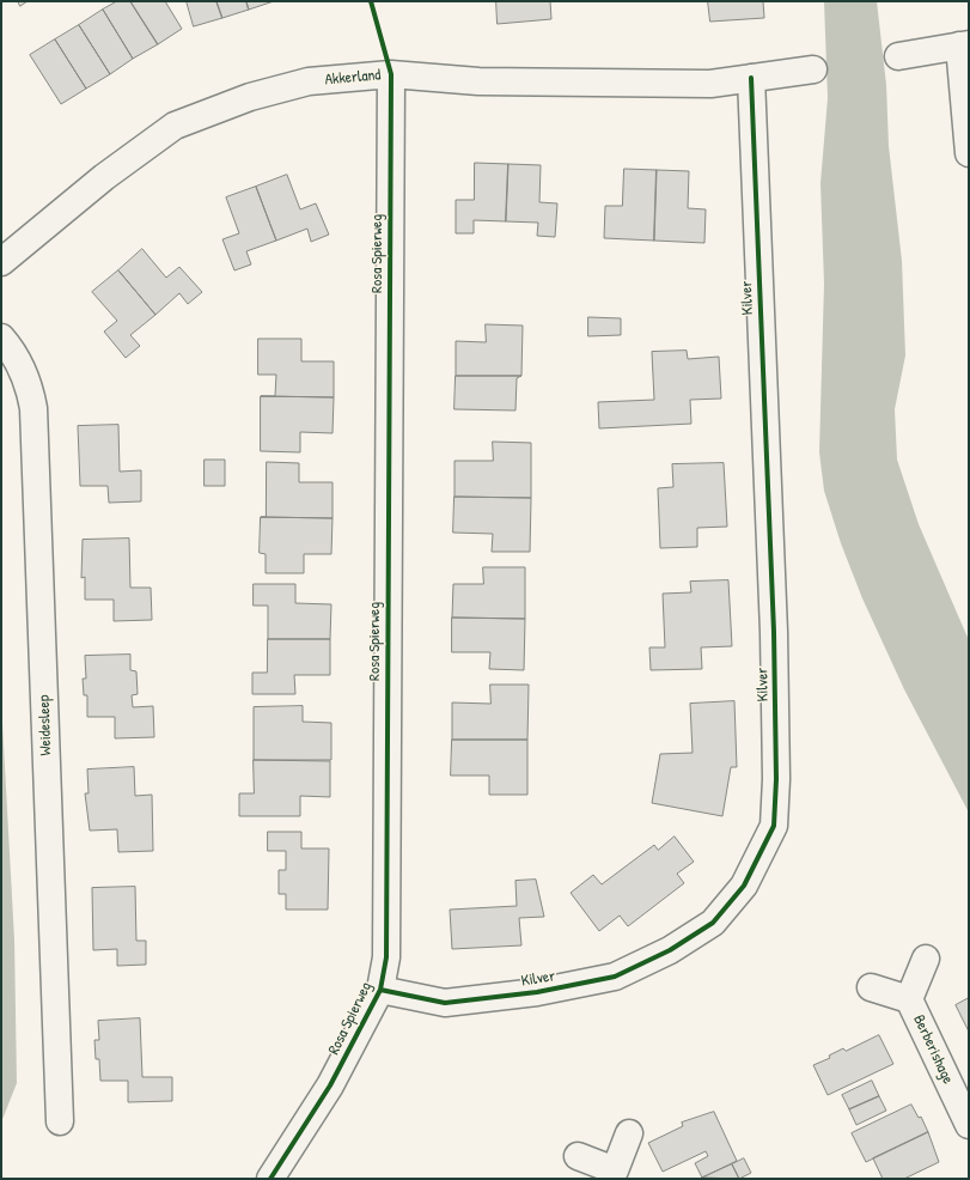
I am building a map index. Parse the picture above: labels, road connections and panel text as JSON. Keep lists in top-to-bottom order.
{
  "streets": {
    "street": [
      "Akkerland",
      "Rosa Spierweg",
      "Kilver",
      "Weidesleep",
      "Berberishage"
    ]
  },
  "crossings": [
    ["Akkerland", "Rosa Spierweg"],
    ["Akkerland", "Kilver"],
    ["Rosa Spierweg", "Kilver"]
  ]
}
